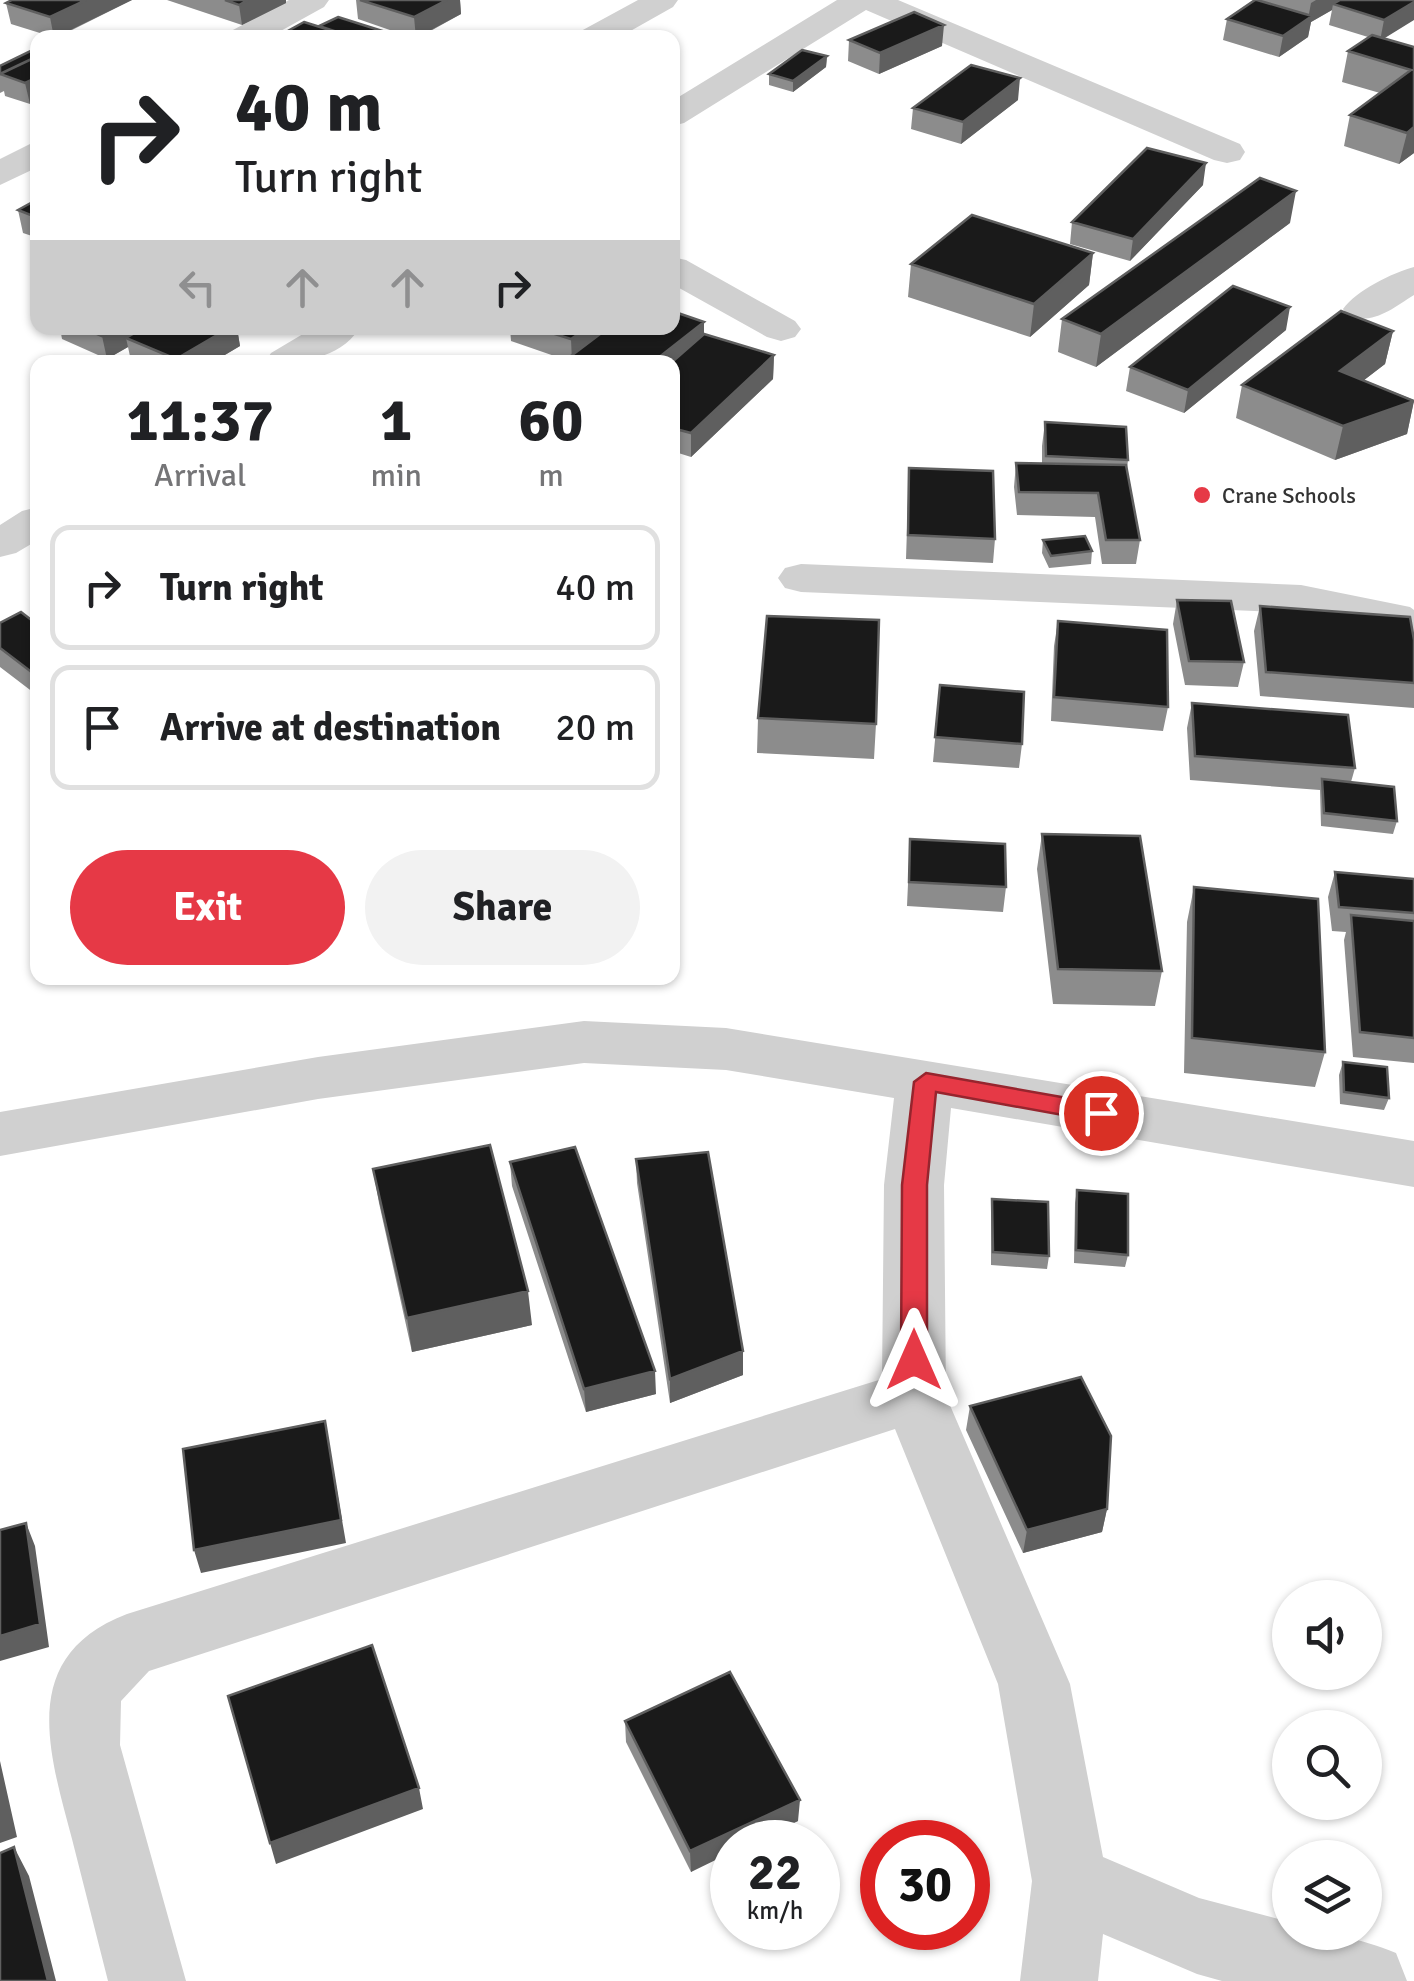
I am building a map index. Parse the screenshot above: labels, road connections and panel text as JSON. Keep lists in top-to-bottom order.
{
  "places": ["Crane Schools"],
  "page": {
    "turn": ["40 m", "Turn right"],
    "eta": [
      "11:37",
      "Arrival",
      "1",
      "min",
      "60",
      "m"
    ],
    "list": [
      {
        "name": "Turn right",
        "value": "40 m"
      },
      {
        "name": "Arrive at destination",
        "value": "20 m"
      }
    ],
    "buttons": ["Exit", "Share"],
    "speed": "22 km/h",
    "limit": "30"
  }
}
